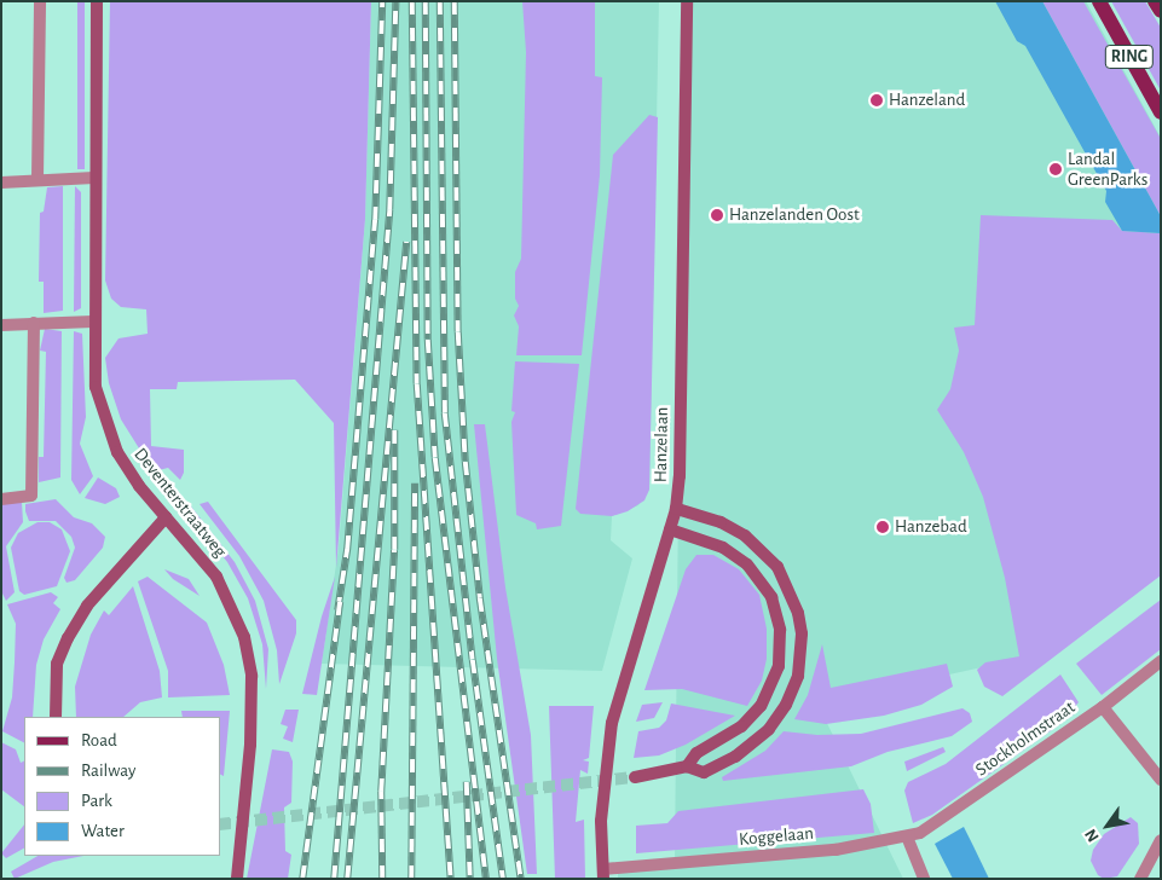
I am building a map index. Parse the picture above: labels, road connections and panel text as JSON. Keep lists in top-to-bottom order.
{
  "streets": {
    "main road": ["RING"],
    "street": [
      "Hanzelaan",
      "Deventerstraatweg",
      "Stockholmstraat",
      "Koggelaan"
    ]
  },
  "crossings": [
    ["Hanzelaan", "Koggelaan"],
    ["Stockholmstraat", "Koggelaan"]
  ],
  "places": [
    "Hanzeland",
    "Landal GreenParks",
    "Hanzelanden Oost",
    "Hanzebad"
  ],
  "legend": [
    "Road",
    "Railway",
    "Park",
    "Water"
  ],
  "north": "bottom left"
}
